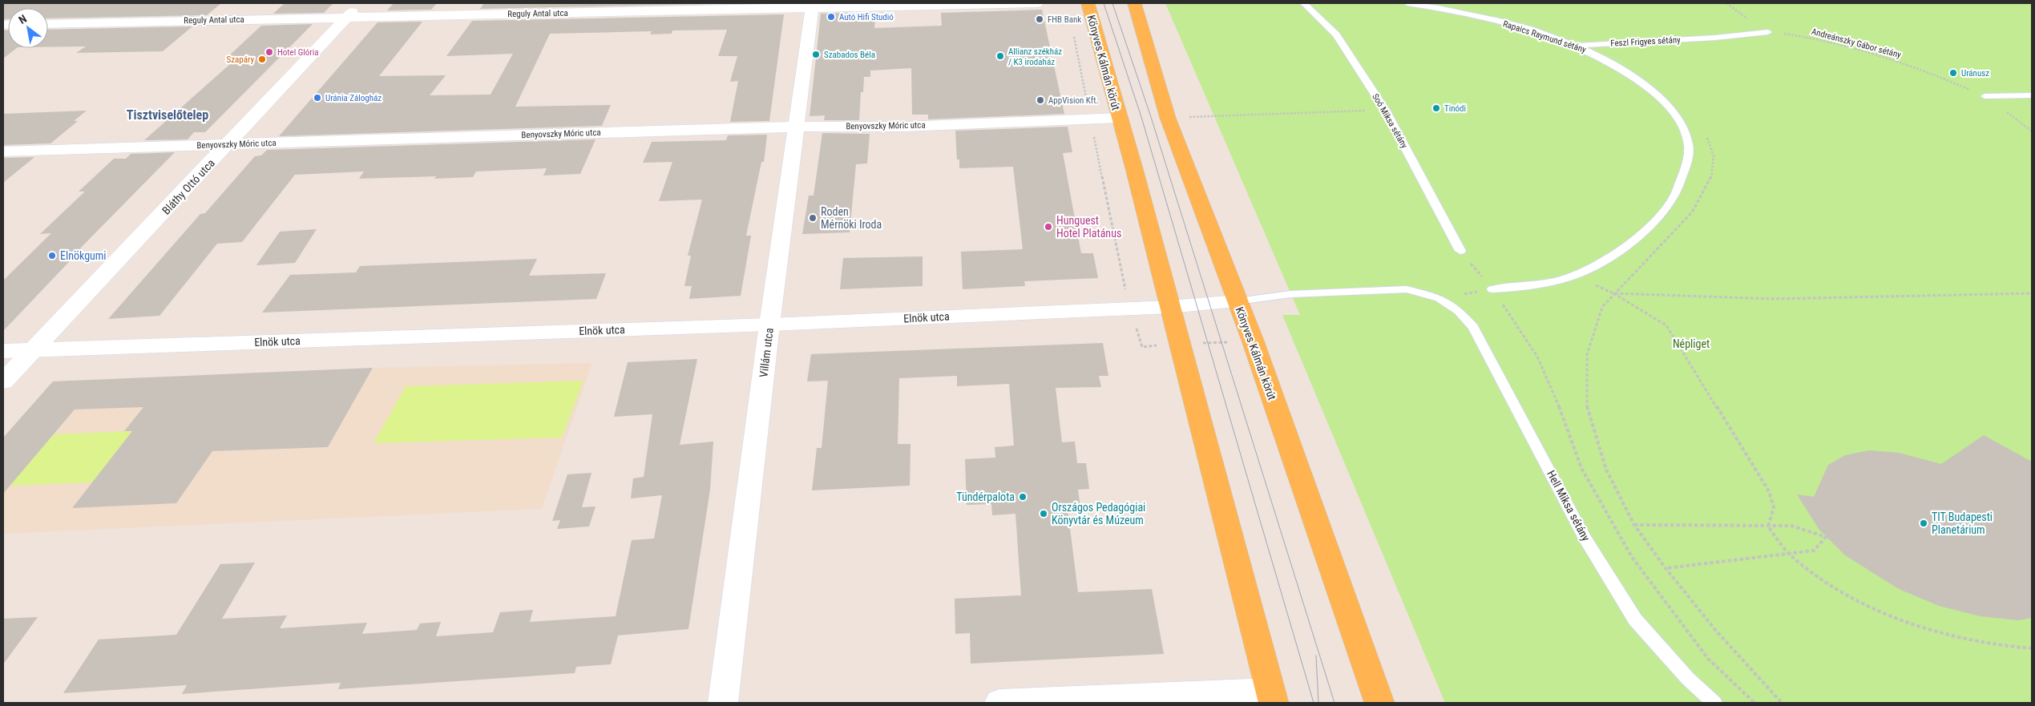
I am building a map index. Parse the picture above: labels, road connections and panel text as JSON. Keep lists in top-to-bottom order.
{
  "streets": {
    "main road": ["Könyves Kálmán körút"],
    "street": [
      "Reguly Antal utca",
      "Benyovszky Móric utca",
      "Bláthy Ottó utca",
      "Elnök utca",
      "Villám utca"
    ],
    "lane": [
      "Rapaics Raymund sétány",
      "Feszl Frigyes sétány",
      "Soó Miksa sétány",
      "Hell Miksa sétány"
    ],
    "path": ["Andreánszky Gábor sétány"]
  },
  "crossings": [
    ["Reguly Antal utca", "Bláthy Ottó utca"],
    ["Reguly Antal utca", "Villám utca"],
    ["Rapaics Raymund sétány", "Feszl Frigyes sétány"],
    ["Feszl Frigyes sétány", "Andreánszky Gábor sétány"],
    ["Könyves Kálmán körút", "Benyovszky Móric utca"],
    ["Könyves Kálmán körút", "Elnök utca"],
    ["Könyves Kálmán körút", "Hell Miksa sétány"],
    ["Benyovszky Móric utca", "Bláthy Ottó utca"],
    ["Benyovszky Móric utca", "Villám utca"],
    ["Bláthy Ottó utca", "Elnök utca"],
    ["Elnök utca", "Villám utca"],
    ["Elnök utca", "Hell Miksa sétány"]
  ],
  "districts": ["Tisztviselőtelep"],
  "parks": ["Népliget"],
  "places": [
    "Autó Hifi Studió",
    "FHB Bank",
    "Hotel Glória",
    "Szabados Béla",
    "Allianz székház / K3 irodaház",
    "Szapáry",
    "Uránusz",
    "Uránia Zálogház",
    "AppVision Kft.",
    "Tinódi",
    "Roden Mérnöki Iroda",
    "Hunguest Hotel Platánus",
    "Elnökgumi",
    "Tündérpalota",
    "Országos Pedagógiai Könyvtár és Múzeum",
    "TIT Budapesti Planetárium"
  ],
  "north": "top left"
}
